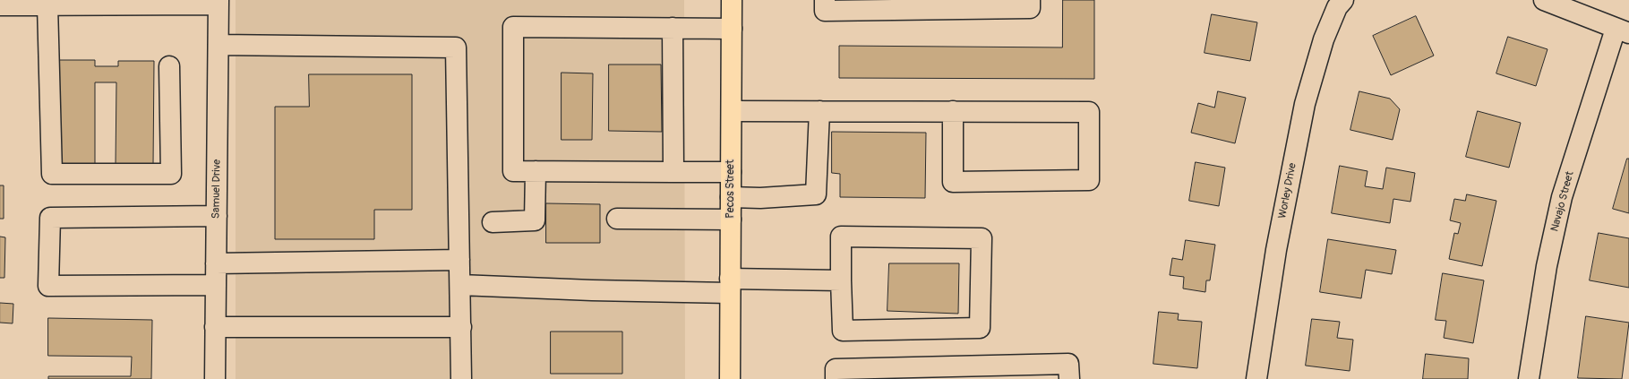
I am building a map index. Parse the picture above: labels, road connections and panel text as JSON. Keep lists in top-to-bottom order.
{
  "streets": {
    "main road": ["Pecos Street"],
    "street": ["Samuel Drive", "Worley Drive", "Navajo Street"]
  }
}
